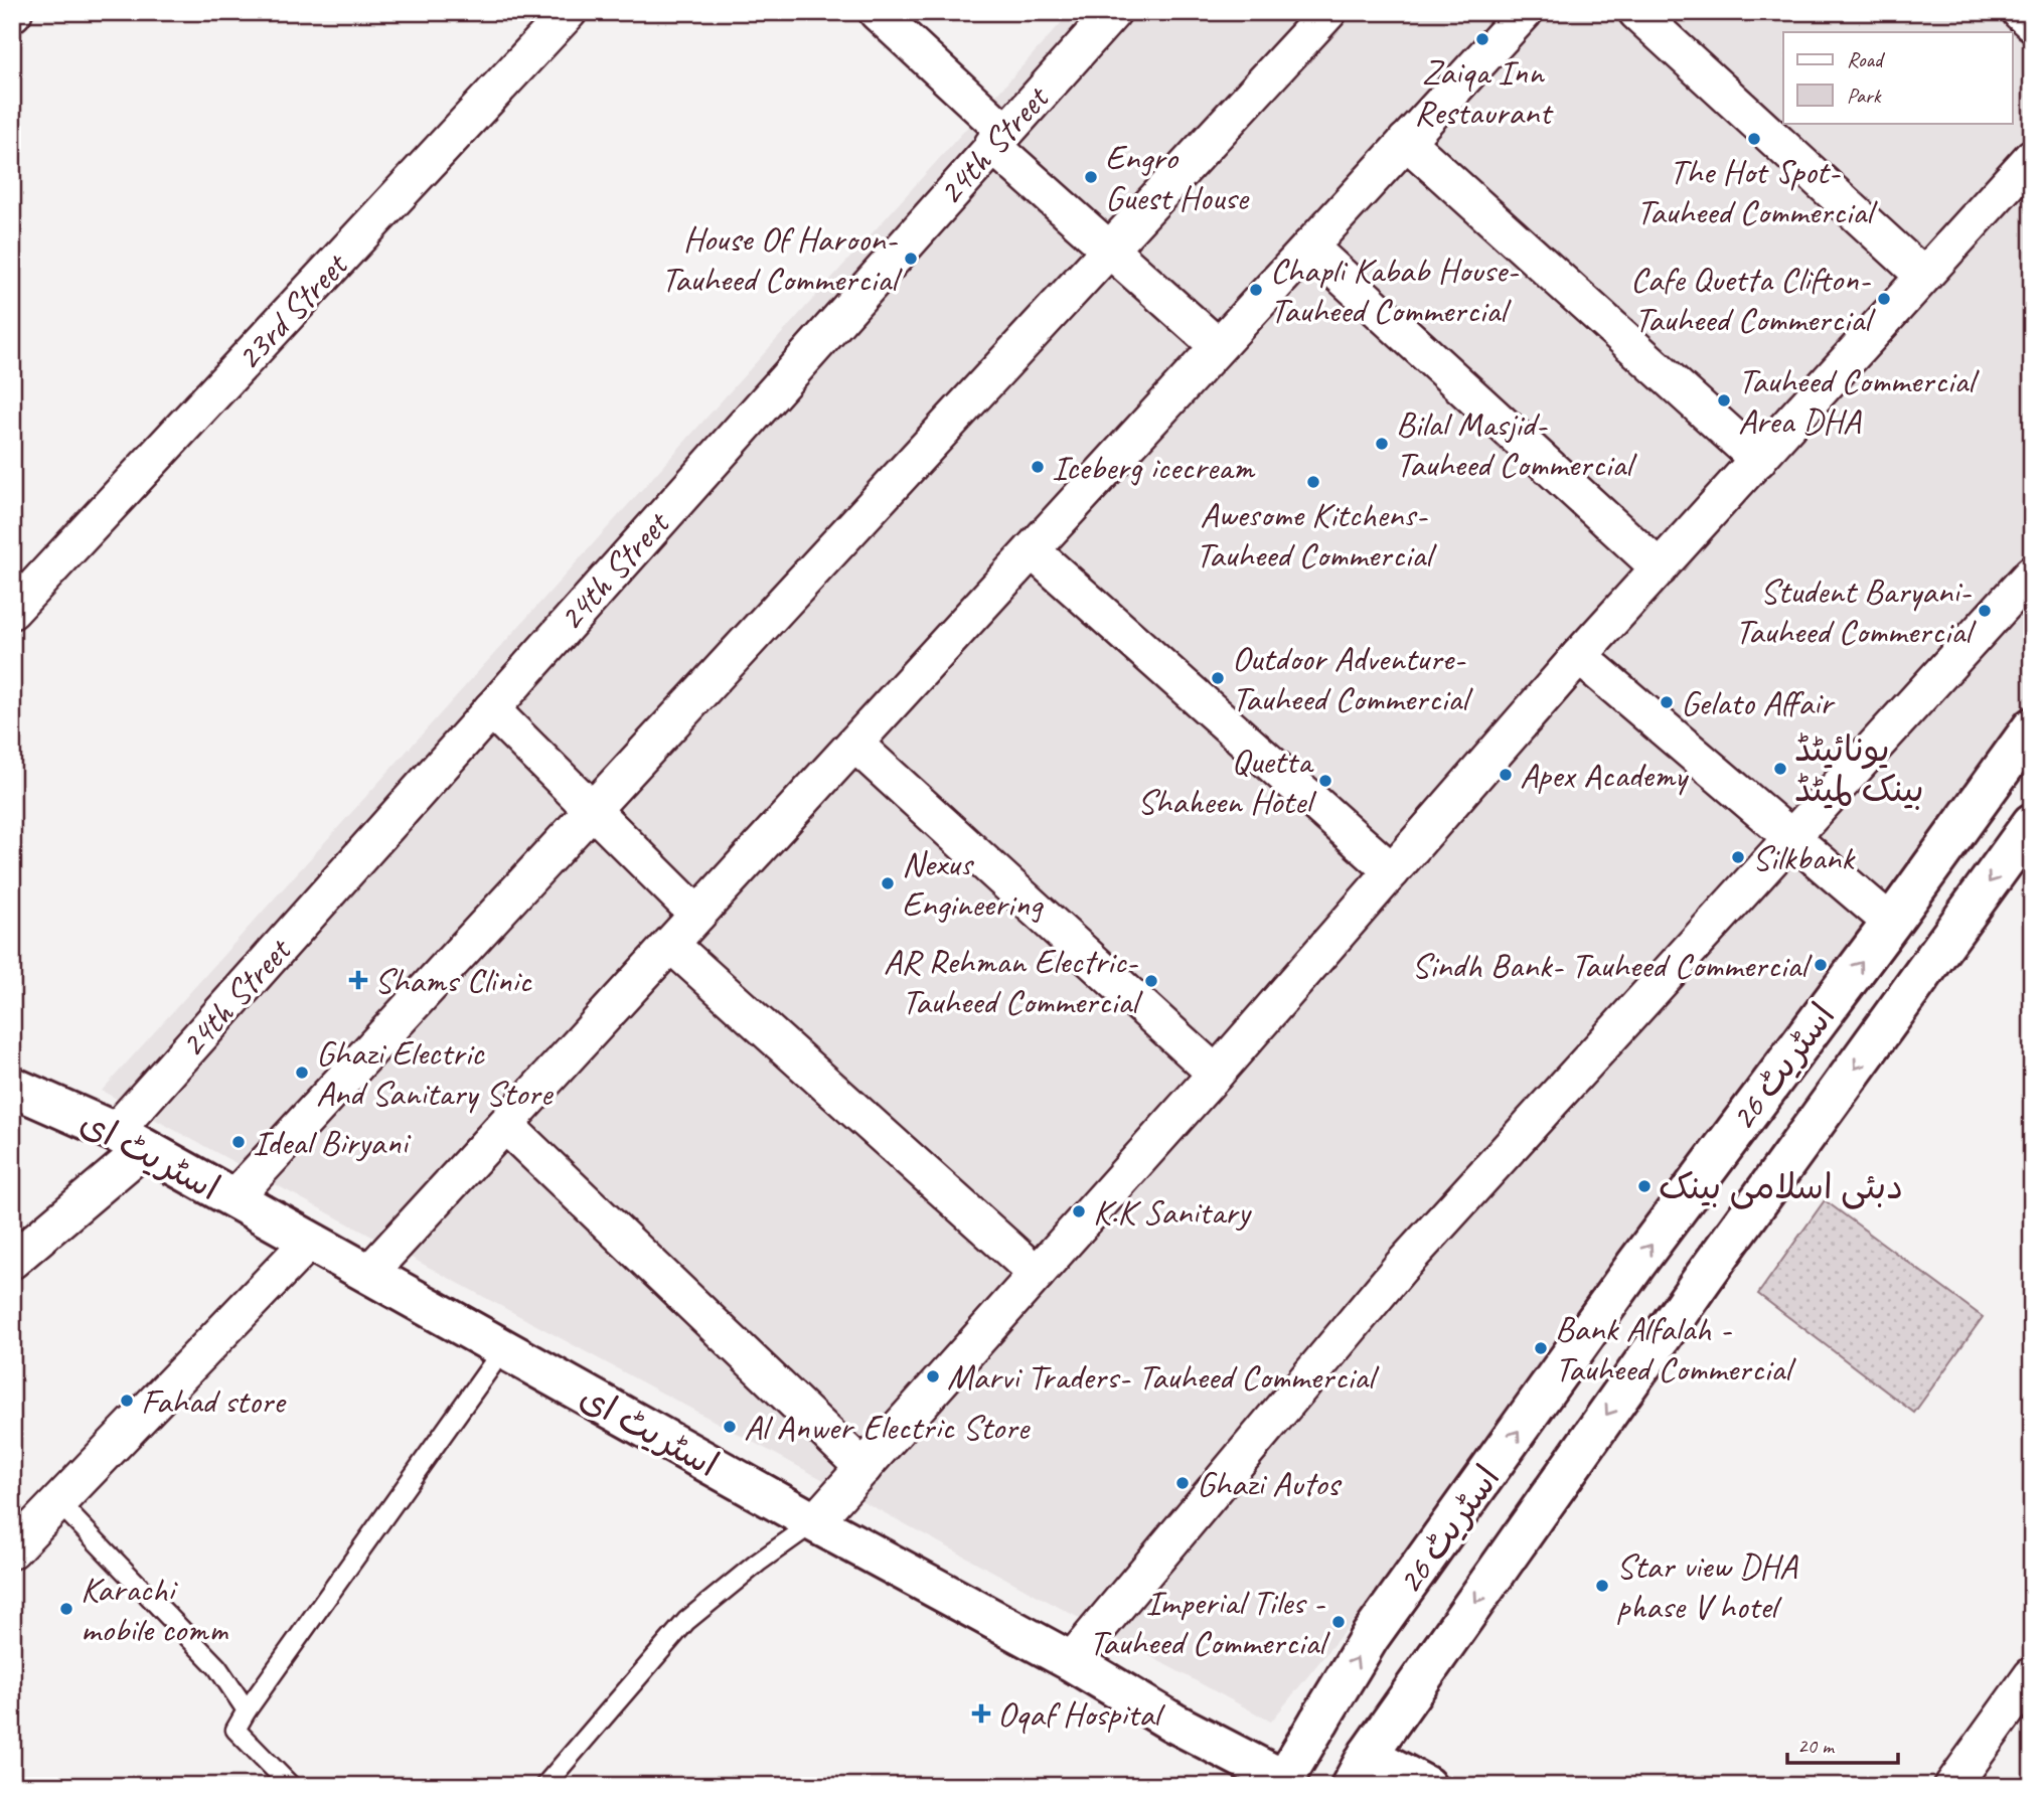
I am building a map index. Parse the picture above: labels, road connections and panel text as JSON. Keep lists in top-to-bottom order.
{
  "streets": {
    "main road": ["اسٹریٹ 26", "اسٹریٹ ای"],
    "street": ["24th Street", "23rd Street"]
  },
  "crossings": [
    ["24th Street", "اسٹریٹ ای"],
    ["اسٹریٹ 26", "اسٹریٹ ای"]
  ],
  "places": {
    "other": [
      "Zaiqa Inn Restaurant",
      "The Hot Spot- Tauheed Commercial",
      "Engro Guest House",
      "House Of Haroon- Tauheed Commercial",
      "Chapli Kabab House- Tauheed Commercial",
      "Cafe Quetta Clifton- Tauheed Commercial",
      "Tauheed Commercial Area DHA",
      "Bilal Masjid- Tauheed Commercial",
      "Iceberg icecream",
      "Awesome Kitchens- Tauheed Commercial",
      "Student Baryani- Tauheed Commercial",
      "Outdoor Adventure- Tauheed Commercial",
      "Gelato Affair",
      "یونائیٹڈ بینک لمیٹڈ",
      "Apex Academy",
      "Quetta Shaheen Hotel",
      "Silkbank",
      "Nexus Engineering",
      "Sindh Bank- Tauheed Commercial",
      "AR Rehman Electric- Tauheed Commercial",
      "Ghazi Electric And Sanitary Store",
      "Ideal Biryani",
      "دبئی اسلامی بینک",
      "K.K Sanitary",
      "Bank Alfalah - Tauheed Commercial",
      "Marvi Traders- Tauheed Commercial",
      "Fahad store",
      "Al Anwer Electric Store",
      "Ghazi Autos",
      "Star view DHA phase V hotel",
      "Karachi mobile comm",
      "Imperial Tiles - Tauheed Commercial"
    ],
    "health": ["Shams Clinic", "Oqaf Hospital"]
  },
  "legend": ["Road", "Park"],
  "scale_bar": "20 m"
}
